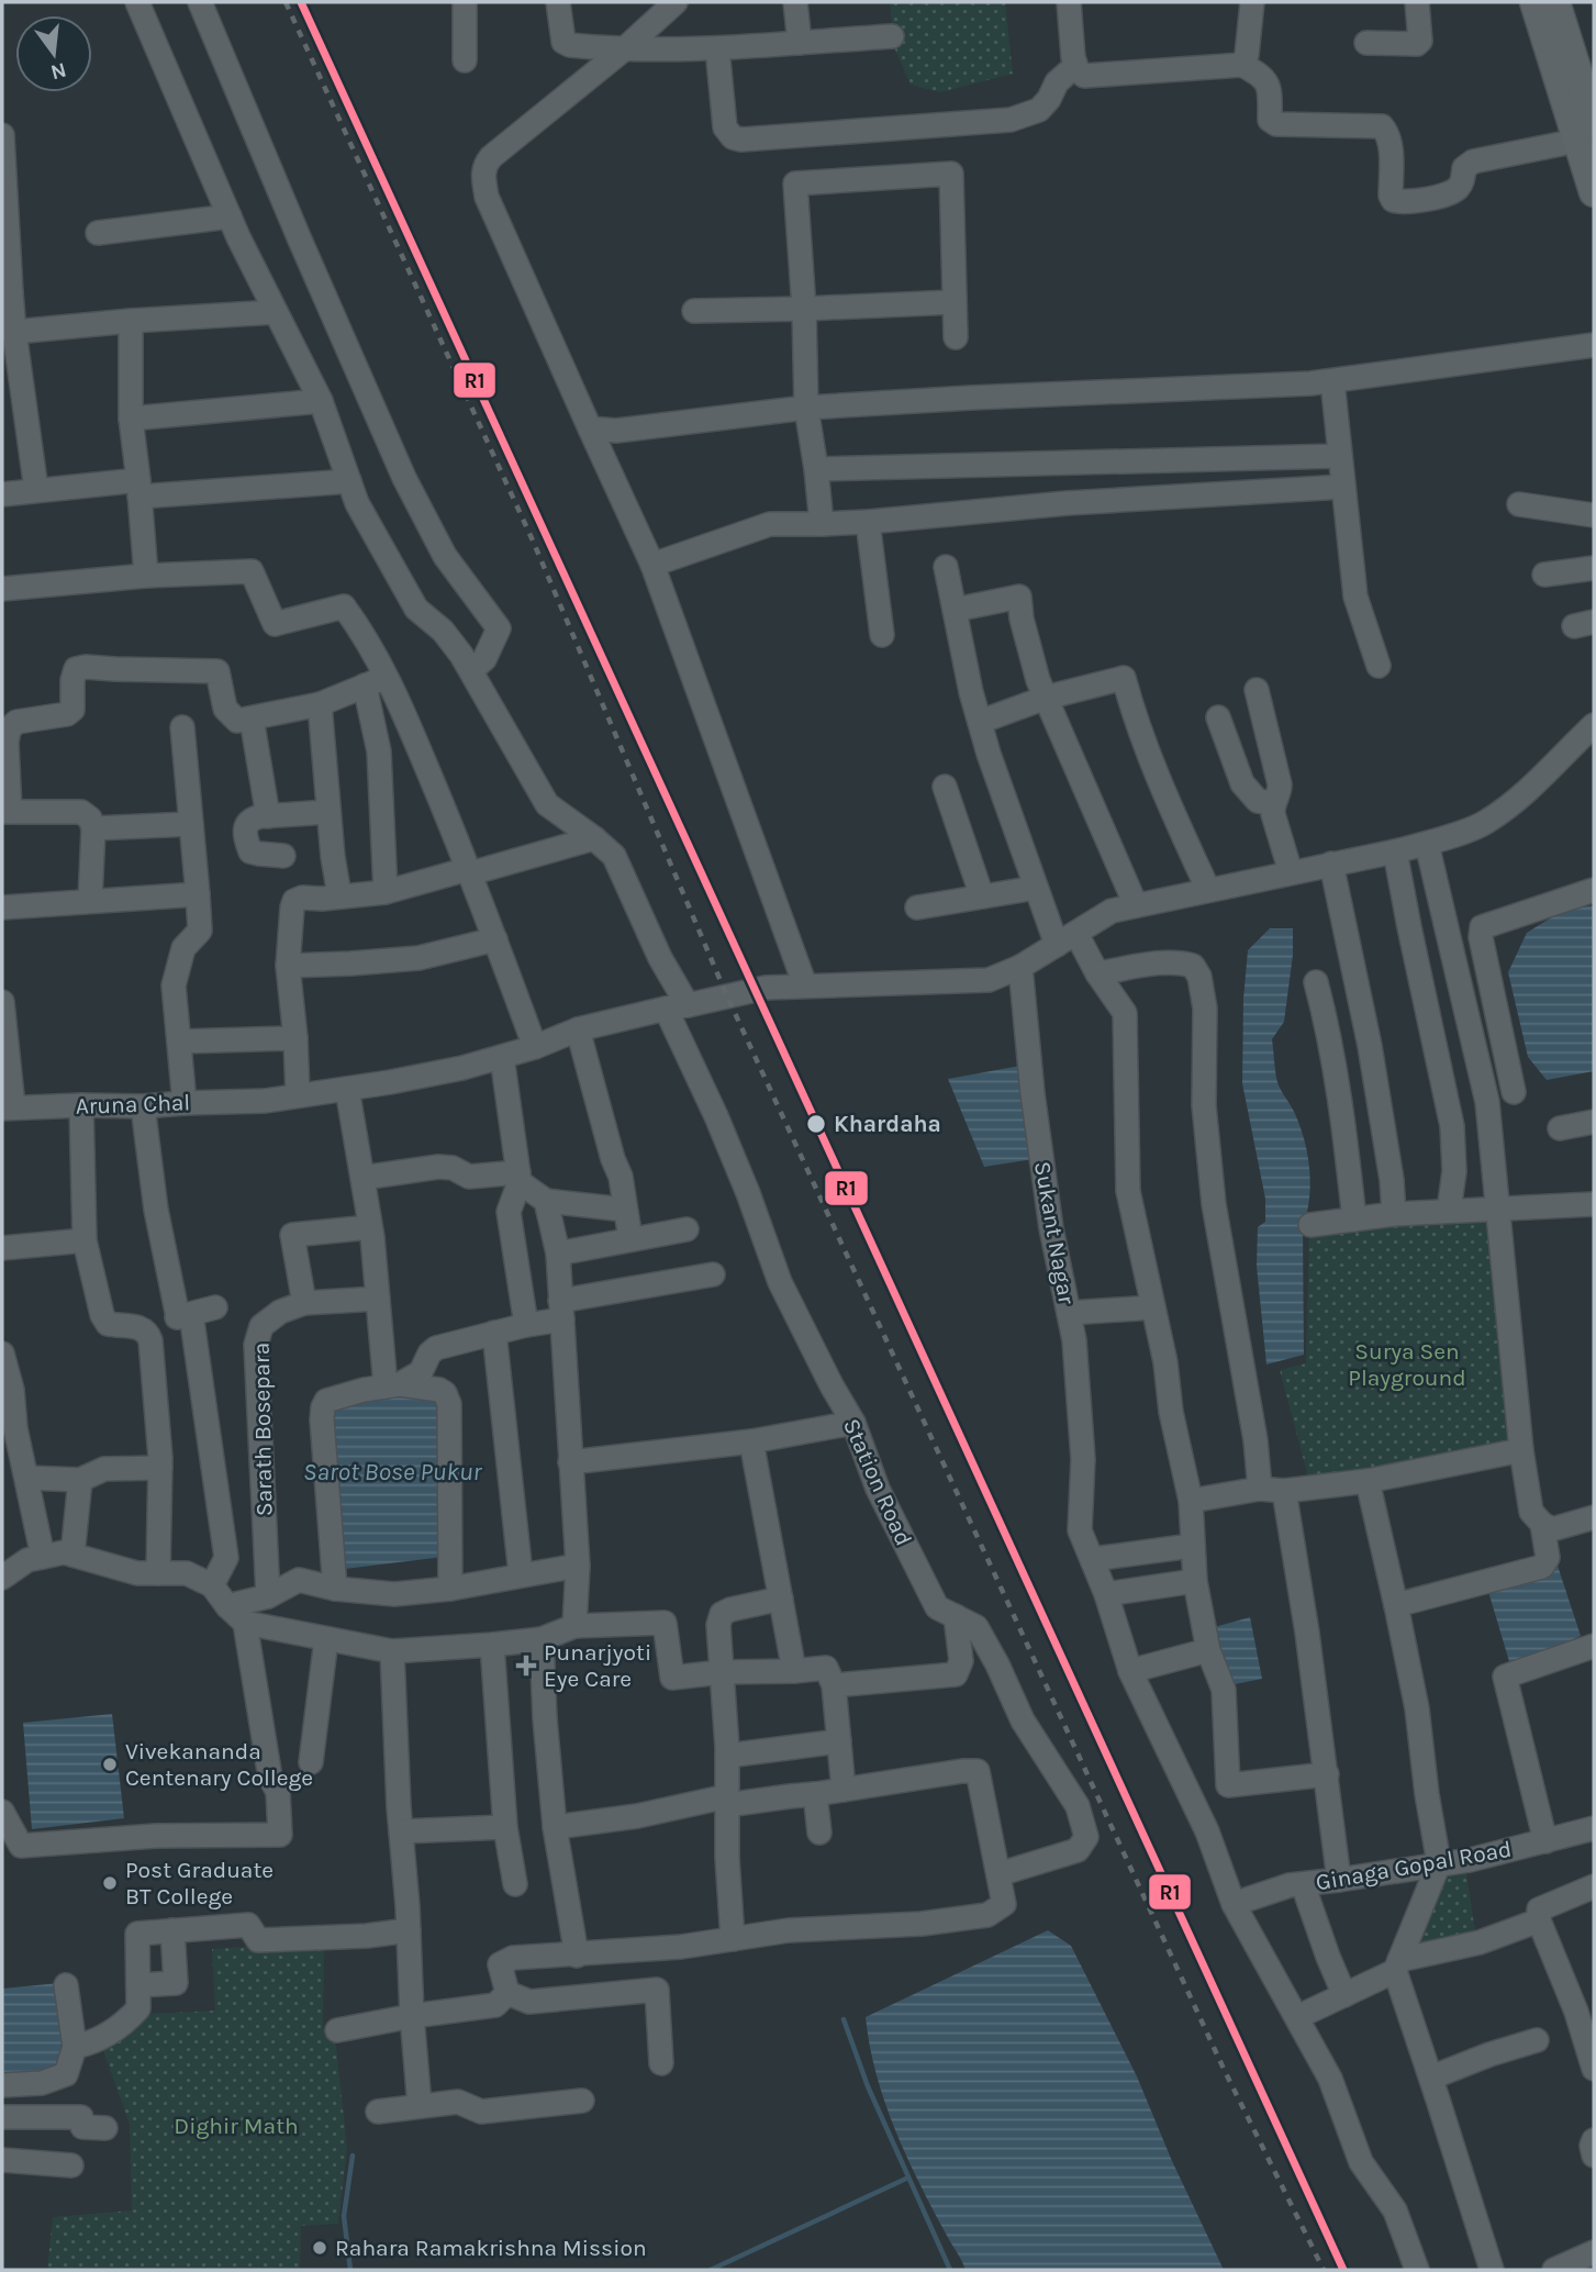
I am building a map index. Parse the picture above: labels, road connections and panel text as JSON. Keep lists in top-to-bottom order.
{
  "streets": {
    "street": [
      "Aruna Chal",
      "Sukant Nagar",
      "Sarath Bosepara",
      "Station Road",
      "Ginaga Gopal Road"
    ]
  },
  "crossings": [
    ["Aruna Chal", "Sukant Nagar"],
    ["Aruna Chal", "Station Road"],
    ["Sukant Nagar", "Ginaga Gopal Road"]
  ],
  "water": ["Sarot Bose Pukur"],
  "parks": ["Surya Sen Playground", "Dighir Math"],
  "places": {
    "other": [
      "Khardaha",
      "Vivekananda Centenary College",
      "Post Graduate BT College",
      "Rahara Ramakrishna Mission"
    ],
    "health": ["Punarjyoti Eye Care"]
  },
  "lines": ["transit line R1"],
  "north": "bottom"
}
